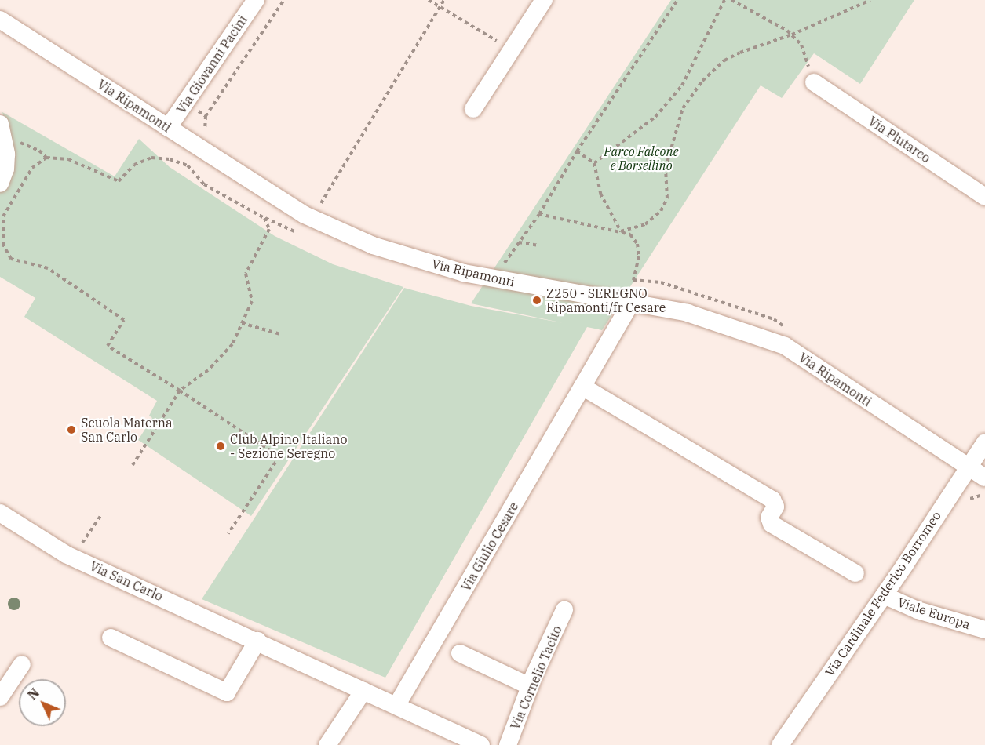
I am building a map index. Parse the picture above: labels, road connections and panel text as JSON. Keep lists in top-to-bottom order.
{
  "streets": {
    "street": [
      "Via Giovanni Pacini",
      "Via Ripamonti",
      "Via Plutarco",
      "Via Giulio Cesare",
      "Via San Carlo",
      "Via Cardinale Federico Borromeo",
      "Viale Europa",
      "Via Cornelio Tacito"
    ]
  },
  "crossings": [
    ["Via Giovanni Pacini", "Via Ripamonti"],
    ["Via Ripamonti", "Via Giulio Cesare"],
    ["Via Ripamonti", "Via Cardinale Federico Borromeo"],
    ["Via Giulio Cesare", "Via San Carlo"],
    ["Via Cardinale Federico Borromeo", "Viale Europa"]
  ],
  "parks": ["Parco Falcone e Borsellino"],
  "places": ["Z250 - SEREGNO Ripamonti/fr Cesare", "Scuola Materna San Carlo", "Club Alpino Italiano - Sezione Seregno"],
  "north": "top left"
}
